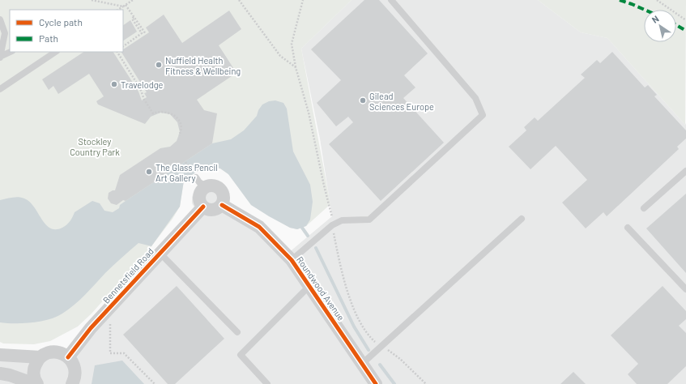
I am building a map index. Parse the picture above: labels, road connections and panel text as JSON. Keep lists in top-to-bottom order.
{
  "streets": {
    "street": ["Bennetsfield Road", "Roundwood Avenue"]
  },
  "crossings": [
    ["Bennetsfield Road", "Roundwood Avenue"]
  ],
  "parks": ["Stockley Country Park"],
  "places": [
    "Nuffield Health Fitness & Wellbeing",
    "Travelodge",
    "Gilead Sciences Europe",
    "The Glass Pencil Art Gallery"
  ],
  "legend": ["Cycle path", "Path"],
  "north": "top left"
}
